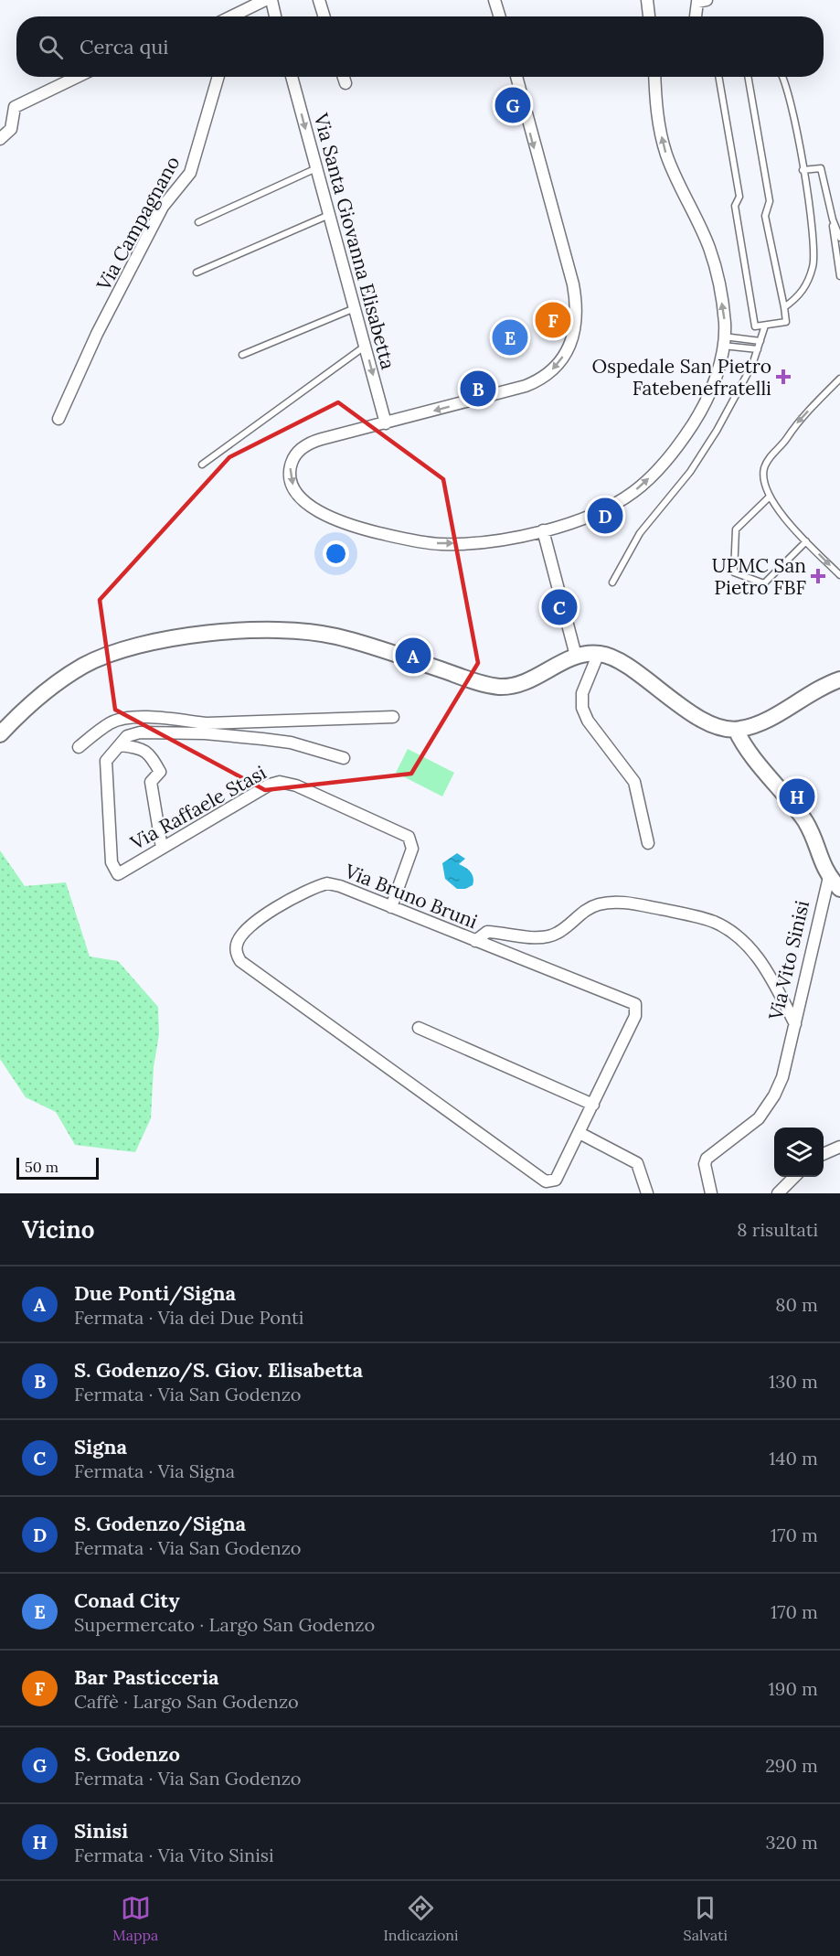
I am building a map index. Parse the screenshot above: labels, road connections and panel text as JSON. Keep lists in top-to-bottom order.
{
  "streets": {
    "street": [
      "Via Campagnano",
      "Via Santa Giovanna Elisabetta",
      "Via Raffaele Stasi",
      "Via Bruno Bruni",
      "Via Vito Sinisi"
    ]
  },
  "crossings": [
    ["Via Raffaele Stasi", "Via Bruno Bruni"]
  ],
  "one_way": ["Via Santa Giovanna Elisabetta"],
  "places": {
    "health": ["Ospedale San Pietro Fatebenefratelli", "UPMC San Pietro FBF"]
  },
  "scale_bar": "50 m",
  "page": {
    "search": "Cerca qui",
    "pins": [
      "G",
      "F",
      "E",
      "B",
      "D",
      "C",
      "A",
      "H"
    ],
    "scale": "50 m",
    "heading": ["Vicino", "8 risultati"],
    "list": [
      {
        "mark": "A",
        "name": "Due Ponti/Signa",
        "note": "Fermata · Via dei Due Ponti",
        "value": "80 m"
      },
      {
        "mark": "B",
        "name": "S. Godenzo/S. Giov. Elisabetta",
        "note": "Fermata · Via San Godenzo",
        "value": "130 m"
      },
      {
        "mark": "C",
        "name": "Signa",
        "note": "Fermata · Via Signa",
        "value": "140 m"
      },
      {
        "mark": "D",
        "name": "S. Godenzo/Signa",
        "note": "Fermata · Via San Godenzo",
        "value": "170 m"
      },
      {
        "mark": "E",
        "name": "Conad City",
        "note": "Supermercato · Largo San Godenzo",
        "value": "170 m"
      },
      {
        "mark": "F",
        "name": "Bar Pasticceria",
        "note": "Caffè · Largo San Godenzo",
        "value": "190 m"
      },
      {
        "mark": "G",
        "name": "S. Godenzo",
        "note": "Fermata · Via San Godenzo",
        "value": "290 m"
      },
      {
        "mark": "H",
        "name": "Sinisi",
        "note": "Fermata · Via Vito Sinisi",
        "value": "320 m"
      }
    ],
    "nav": ["Mappa", "Indicazioni", "Salvati"]
  }
}
